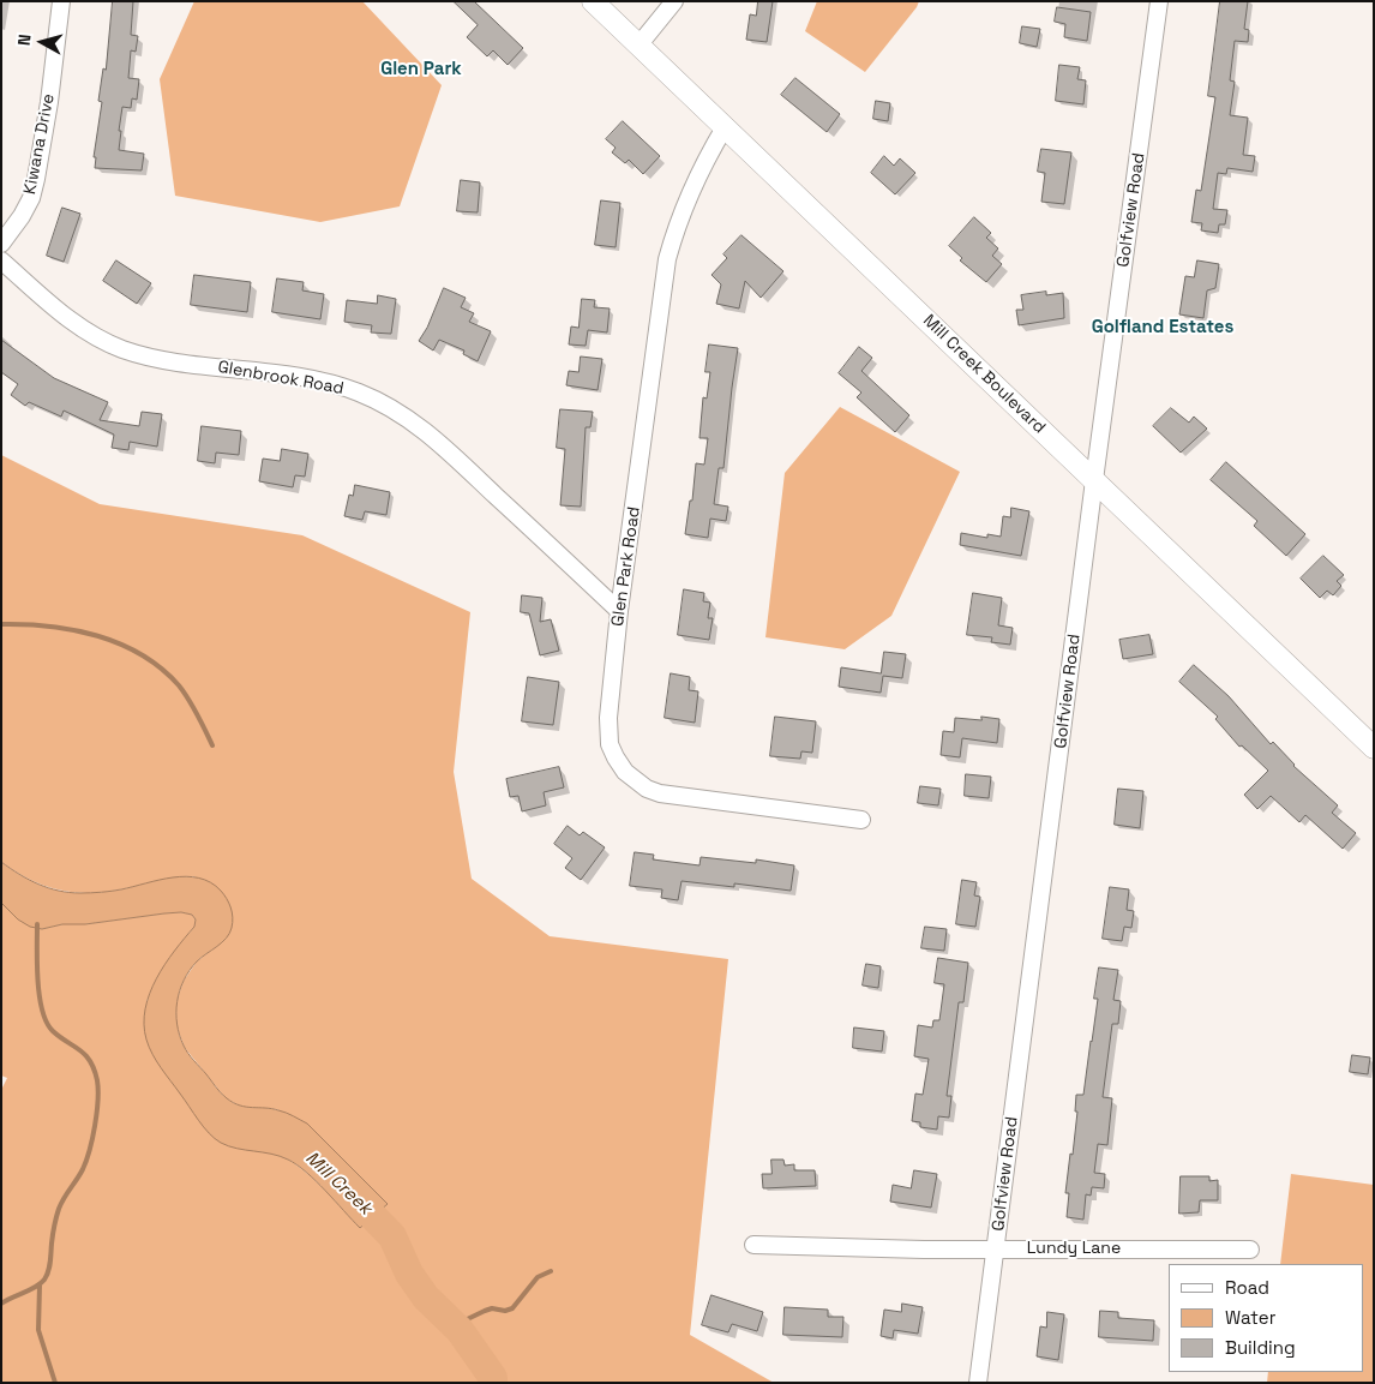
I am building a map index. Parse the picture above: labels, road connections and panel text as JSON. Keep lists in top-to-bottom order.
{
  "streets": {
    "street": [
      "Kiwana Drive",
      "Golfview Road",
      "Mill Creek Boulevard",
      "Glenbrook Road",
      "Glen Park Road",
      "Lundy Lane"
    ]
  },
  "crossings": [
    ["Golfview Road", "Mill Creek Boulevard"],
    ["Golfview Road", "Lundy Lane"],
    ["Mill Creek Boulevard", "Glen Park Road"],
    ["Glenbrook Road", "Glen Park Road"]
  ],
  "districts": ["Glen Park", "Golfland Estates"],
  "water": ["Mill Creek"],
  "legend": ["Road", "Water", "Building"],
  "north": "left"
}
